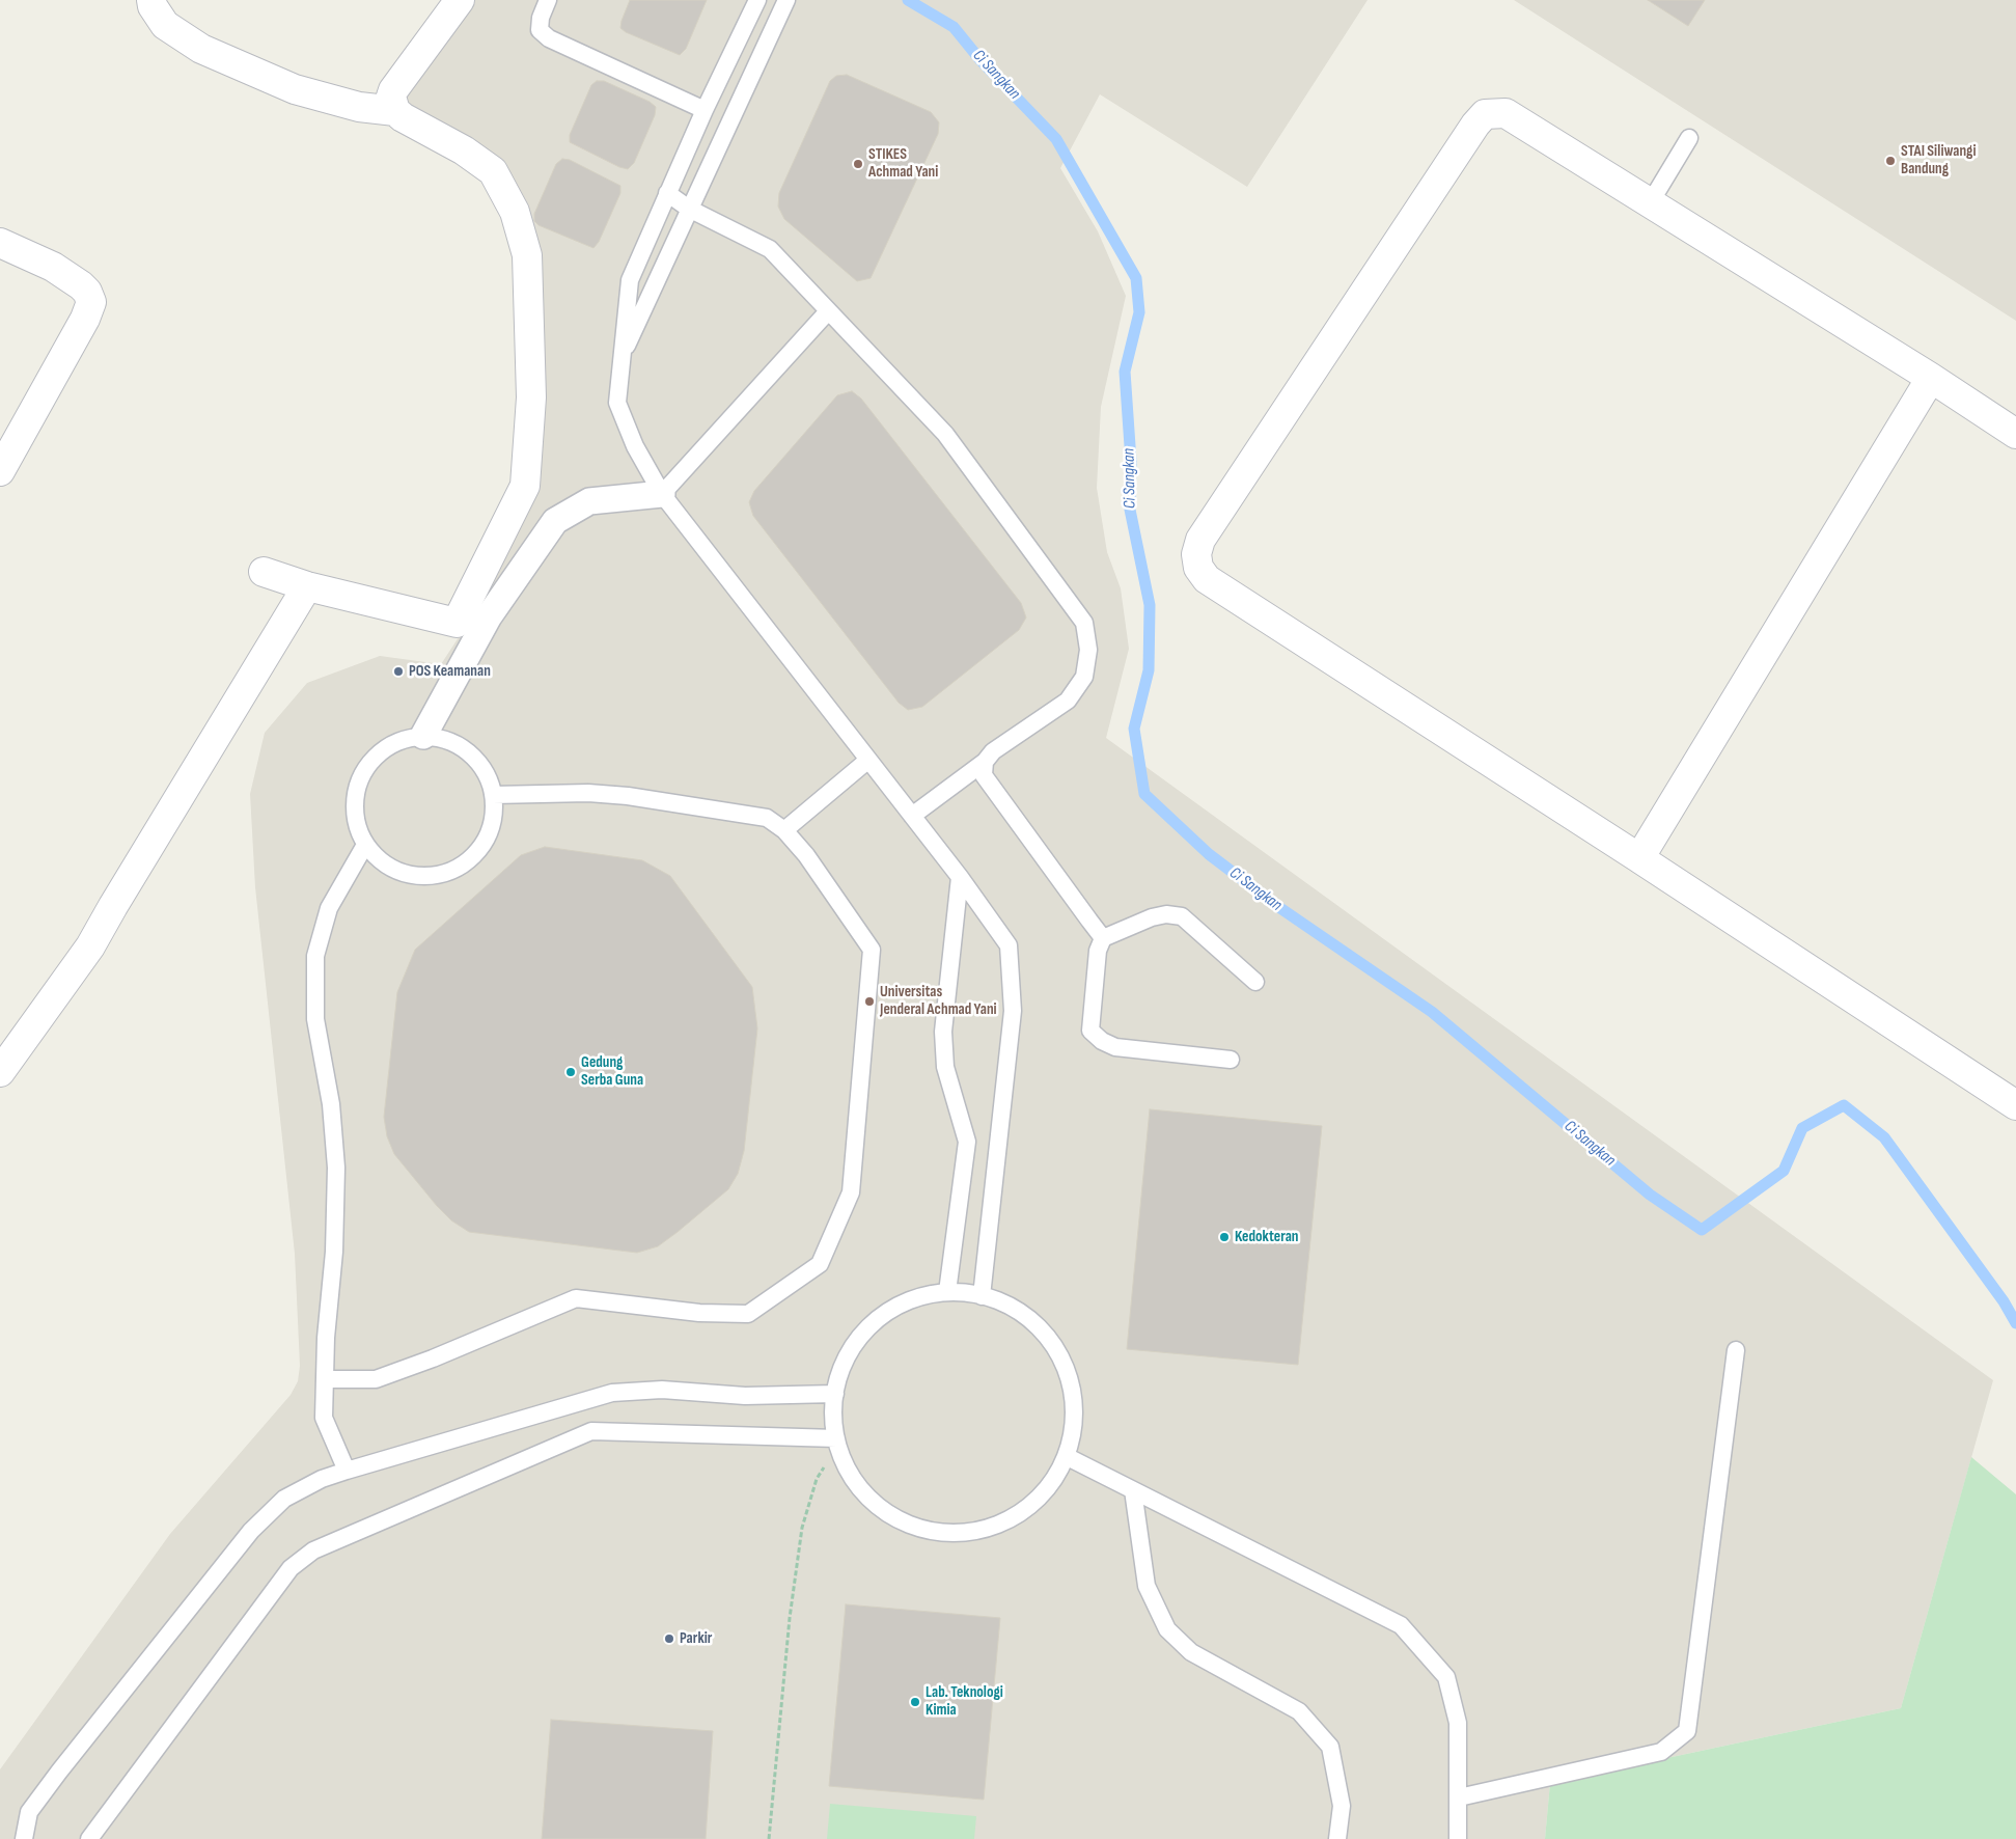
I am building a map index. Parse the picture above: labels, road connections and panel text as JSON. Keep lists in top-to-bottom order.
{
  "water": ["Ci Sangkan"],
  "places": [
    "STAI Siliwangi Bandung",
    "STIKES Achmad Yani",
    "POS Keamanan",
    "Universitas Jenderal Achmad Yani",
    "Gedung Serba Guna",
    "Kedokteran",
    "Parkir",
    "Lab. Teknologi Kimia"
  ]
}
